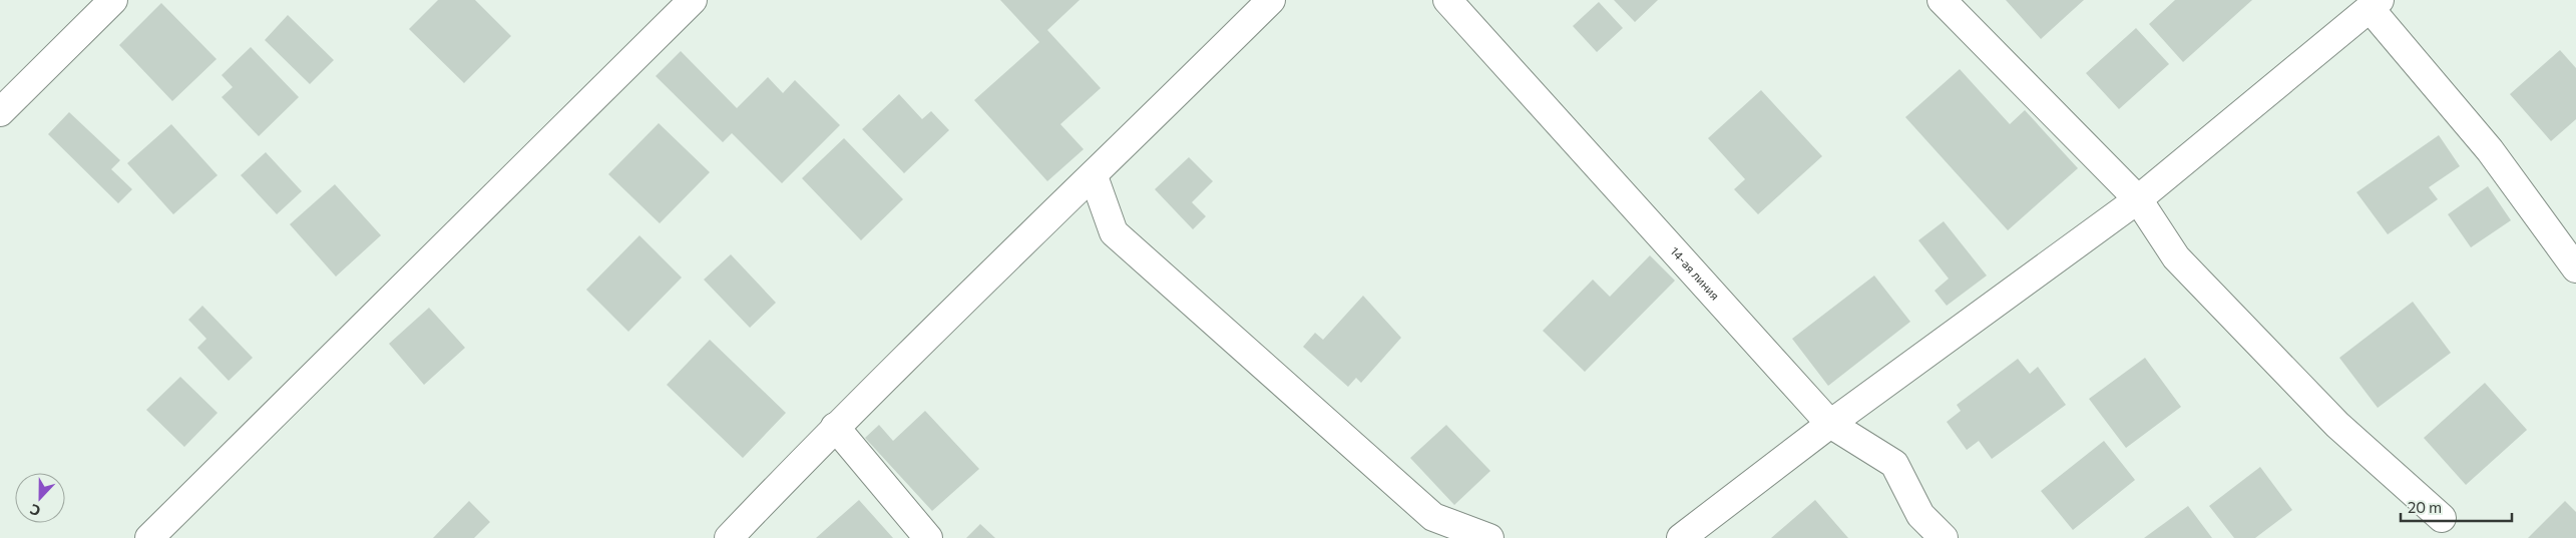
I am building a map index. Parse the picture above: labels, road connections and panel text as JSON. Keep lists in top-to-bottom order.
{
  "streets": {
    "street": ["14-ая линия"]
  },
  "scale_bar": "20 m",
  "north": "bottom"
}
